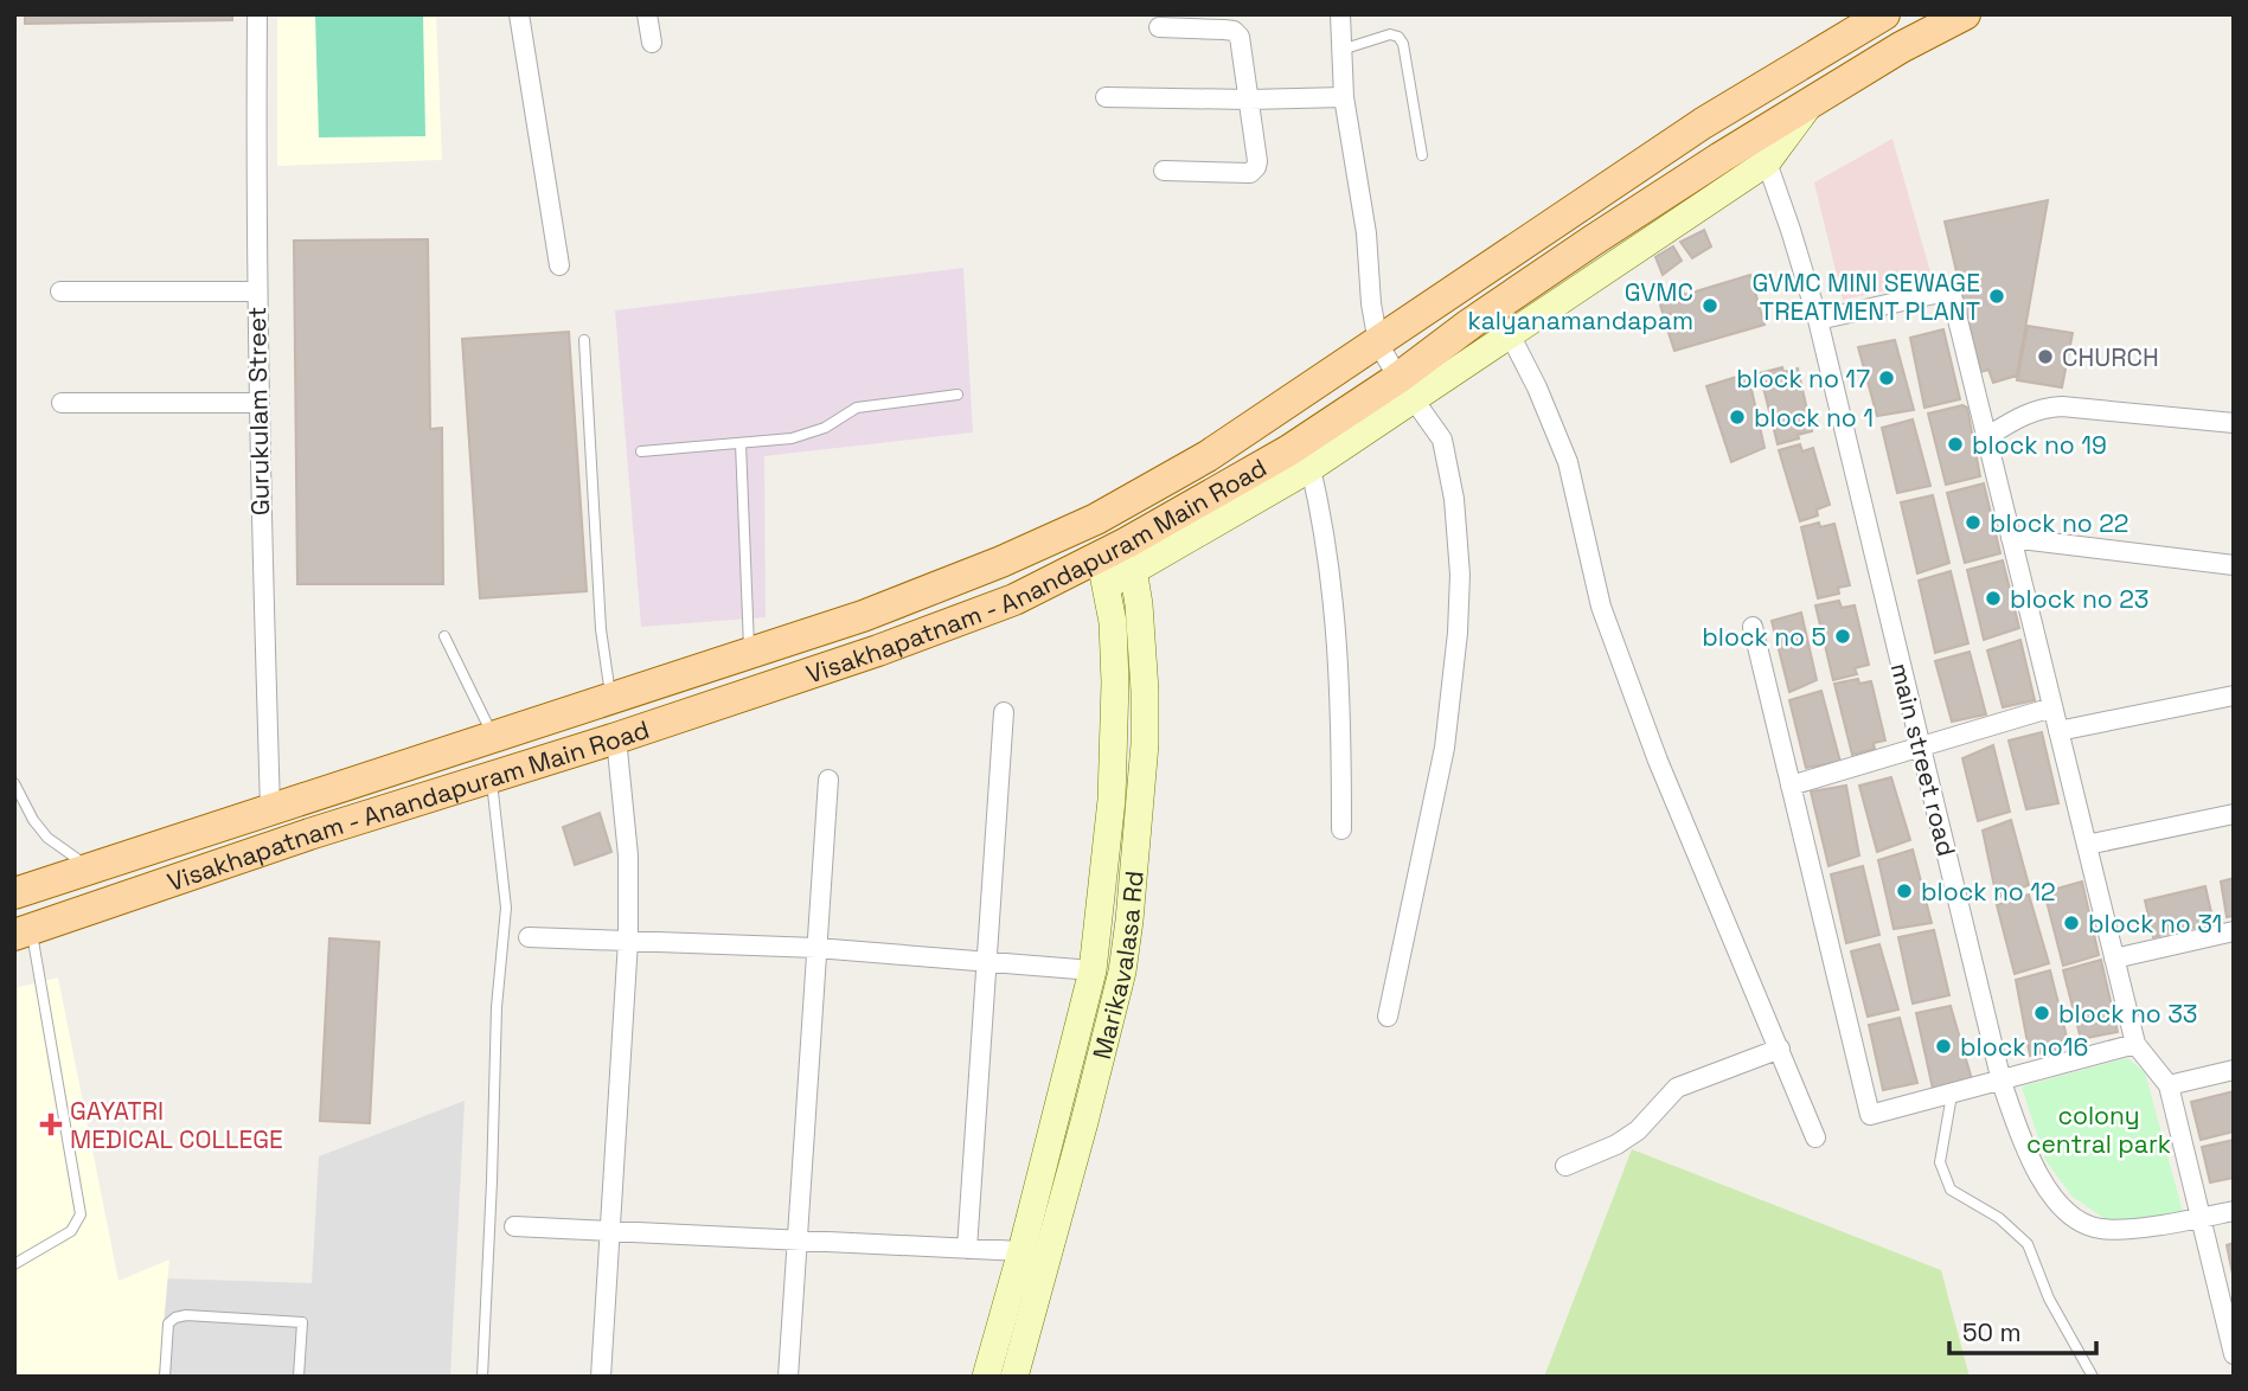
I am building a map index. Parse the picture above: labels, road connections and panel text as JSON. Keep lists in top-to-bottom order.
{
  "streets": {
    "main road": ["Visakhapatnam - Anandapuram Main Road"],
    "street": ["Gurukulam Street", "main street road", "Marikavalasa Rd"]
  },
  "crossings": [
    ["Gurukulam Street", "Visakhapatnam - Anandapuram Main Road"],
    ["Visakhapatnam - Anandapuram Main Road", "Marikavalasa Rd"]
  ],
  "parks": ["colony central park"],
  "places": {
    "other": [
      "GVMC MINI SEWAGE TREATMENT PLANT",
      "GVMC kalyanamandapam",
      "CHURCH",
      "block no 17",
      "block no 1",
      "block no 19",
      "block no 22",
      "block no 23",
      "block no 5",
      "block no 12",
      "block no 31",
      "block no 33",
      "block no16"
    ],
    "health": ["GAYATRI MEDICAL COLLEGE"]
  },
  "scale_bar": "50 m"
}
